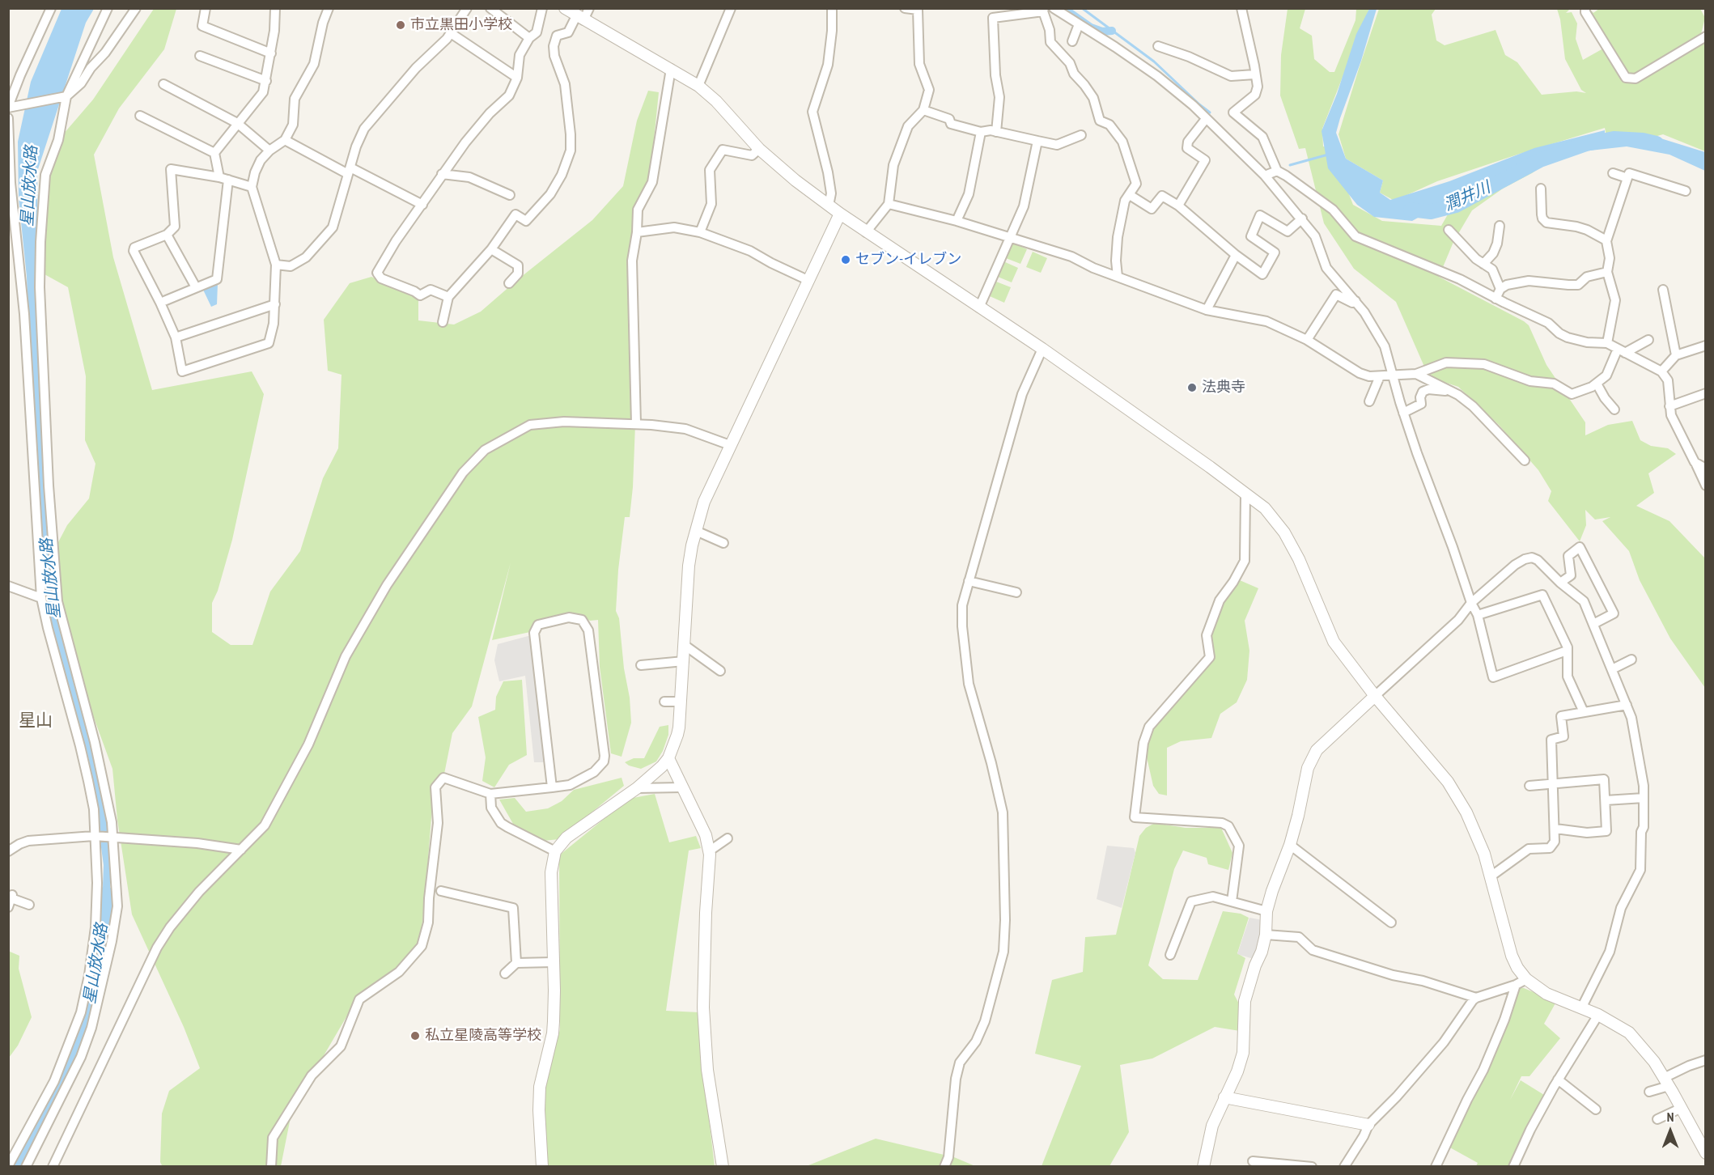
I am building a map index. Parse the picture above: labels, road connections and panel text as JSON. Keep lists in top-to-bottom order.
{
  "districts": ["星山"],
  "water": ["星山放水路", "潤井川"],
  "places": [
    "市立黒田小学校",
    "セブン-イレブン",
    "法典寺",
    "私立星陵高等学校"
  ],
  "north": "top"
}
